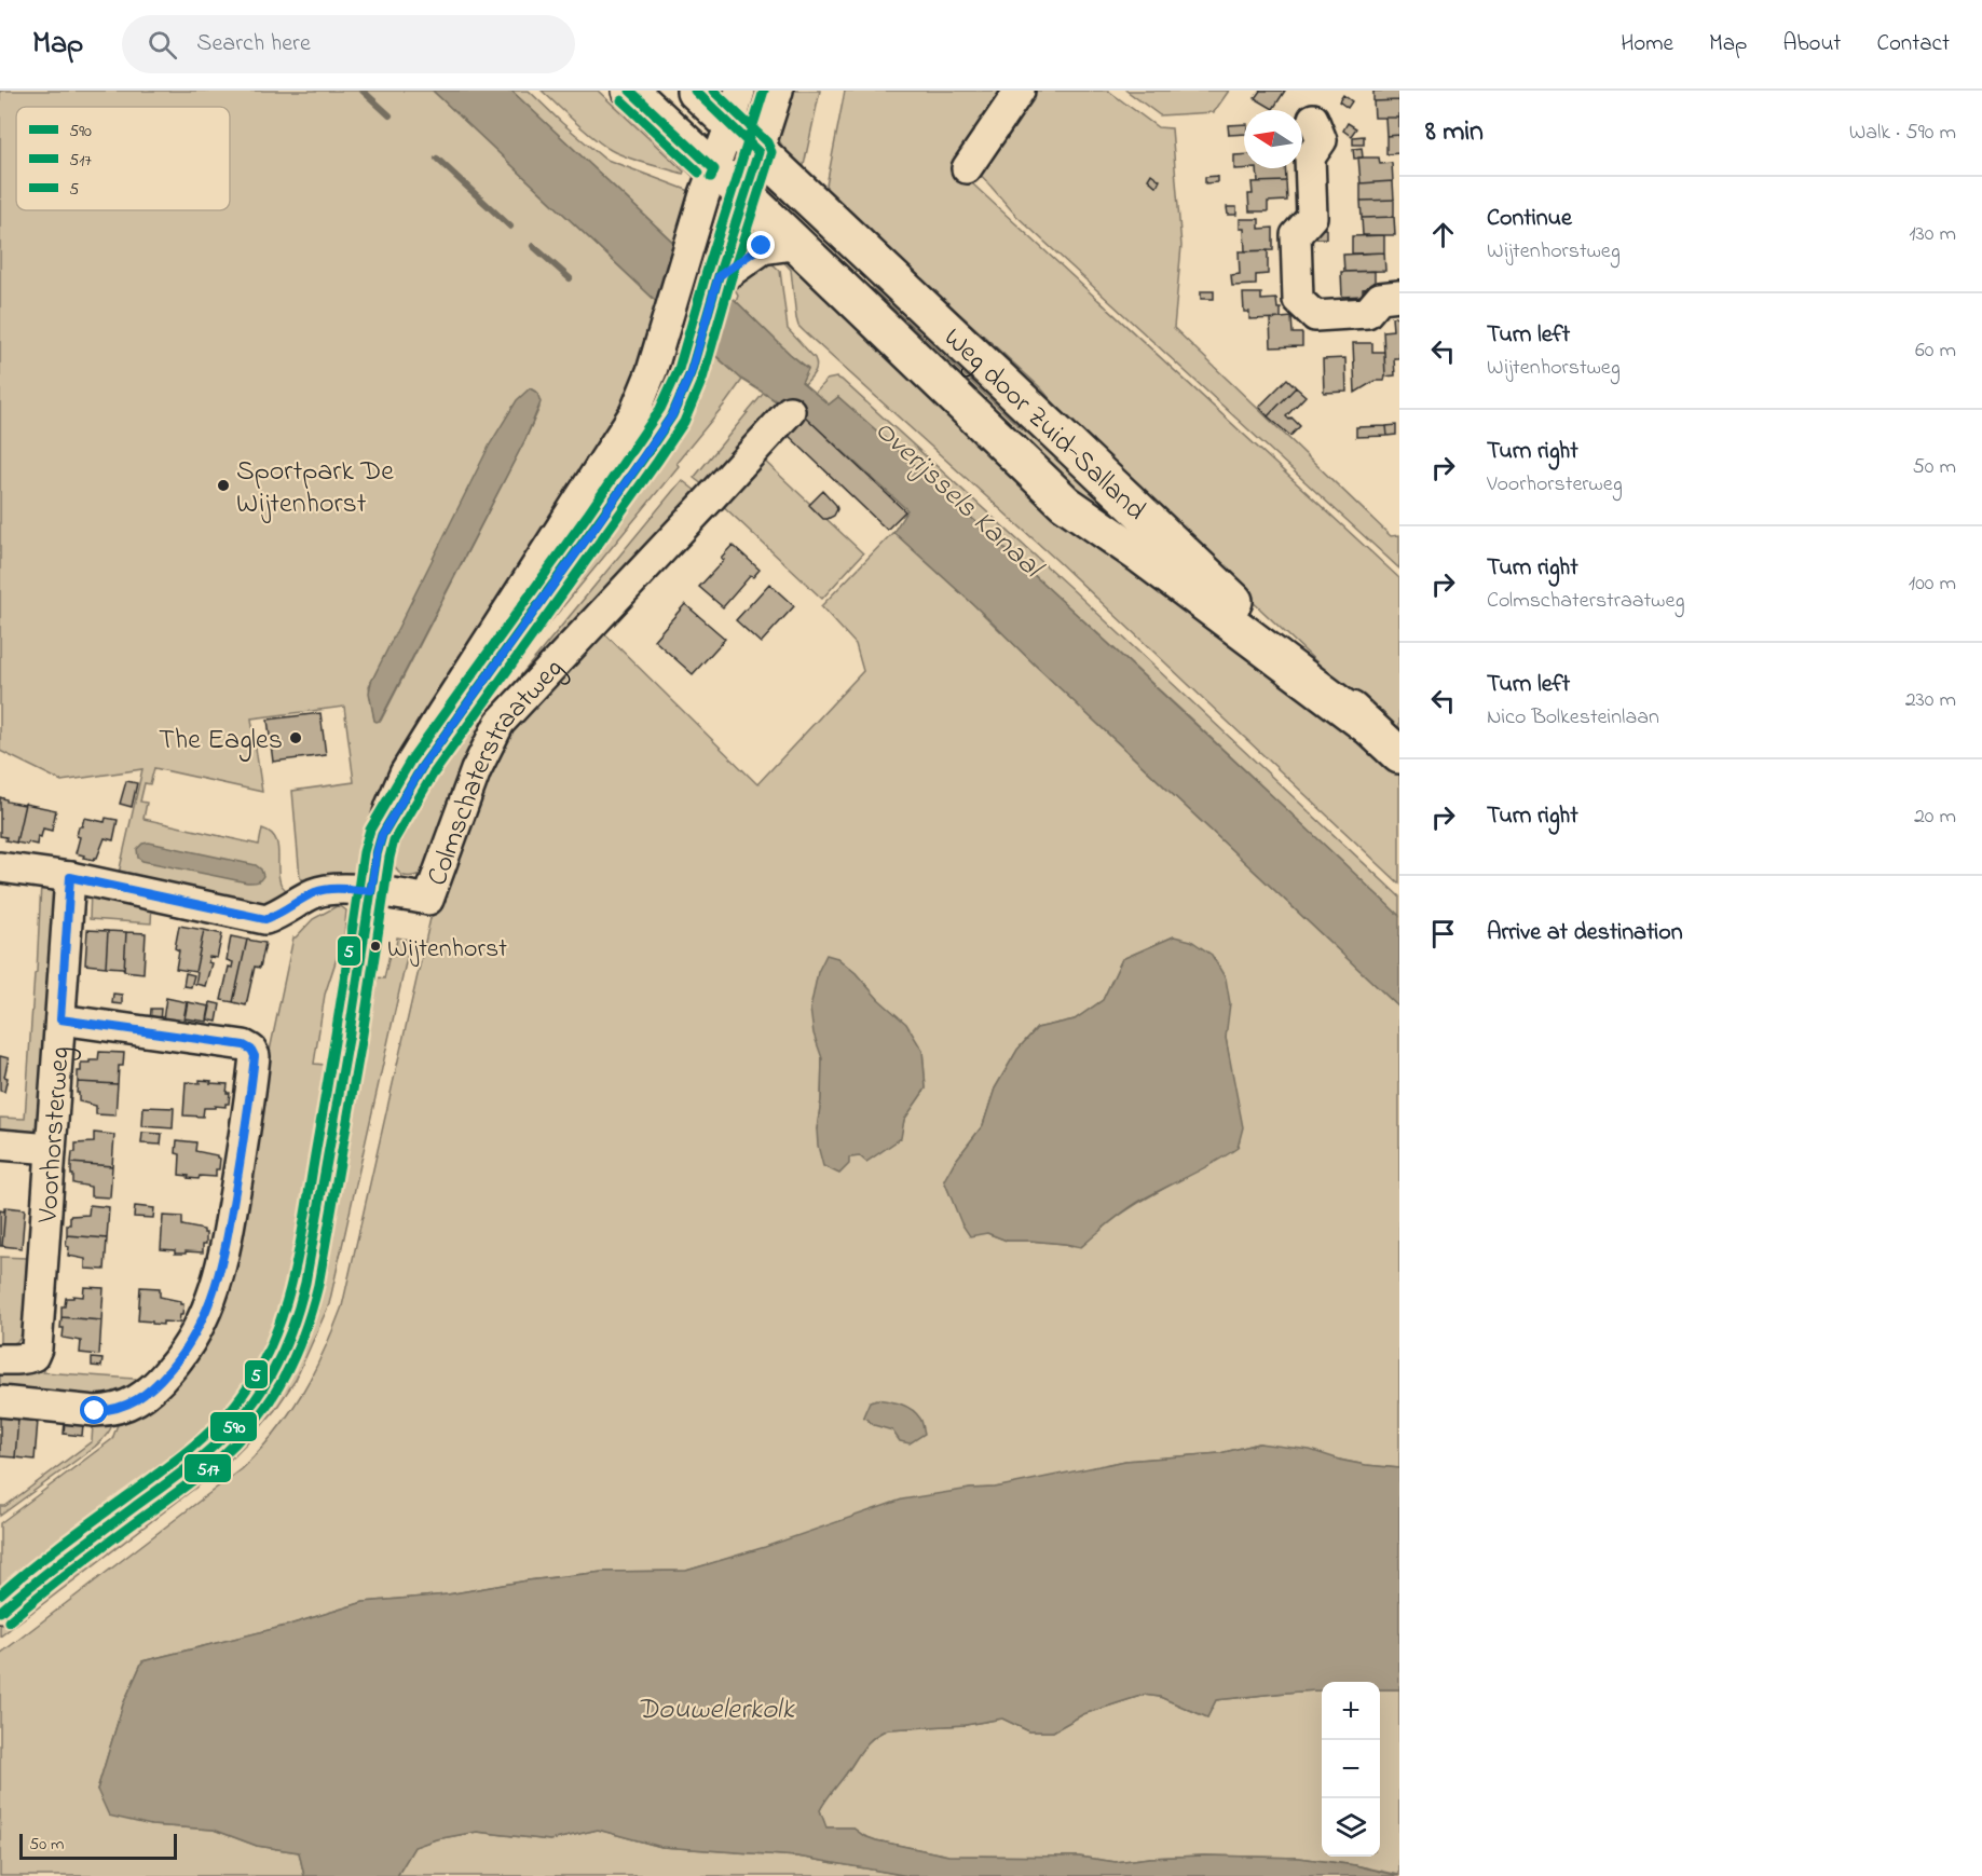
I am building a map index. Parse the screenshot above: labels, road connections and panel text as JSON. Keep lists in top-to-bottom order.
{
  "streets": {
    "main road": ["Weg door Zuid-Salland"],
    "street": ["Colmschaterstraatweg", "Voorhorsterweg"]
  },
  "crossings": [
    ["Colmschaterstraatweg", "Voorhorsterweg"]
  ],
  "water": ["Overijssels Kanaal", "Douwelerkolk"],
  "places": ["Sportpark De Wijtenhorst", "The Eagles", "Wijtenhorst"],
  "lines": ["transit line 590", "transit line 517", "transit line 5"],
  "legend": ["590", "517", "5"],
  "scale_bar": "50 m",
  "north": "left",
  "page": {
    "header": "Map",
    "search": "Search here",
    "nav": [
      "Home",
      "Map",
      "About",
      "Contact"
    ],
    "heading": ["8 min", "Walk · 590 m"],
    "list": [
      ["Continue", "Wijtenhorstweg", "130 m"],
      ["Turn left", "Wijtenhorstweg", "60 m"],
      ["Turn right", "Voorhorsterweg", "50 m"],
      ["Turn right", "Colmschaterstraatweg", "100 m"],
      ["Turn left", "Nico Bolkesteinlaan", "230 m"],
      ["Turn right", "20 m"],
      "Arrive at destination"
    ],
    "map_buttons": ["+", "−"],
    "scale": "50 m"
  }
}
